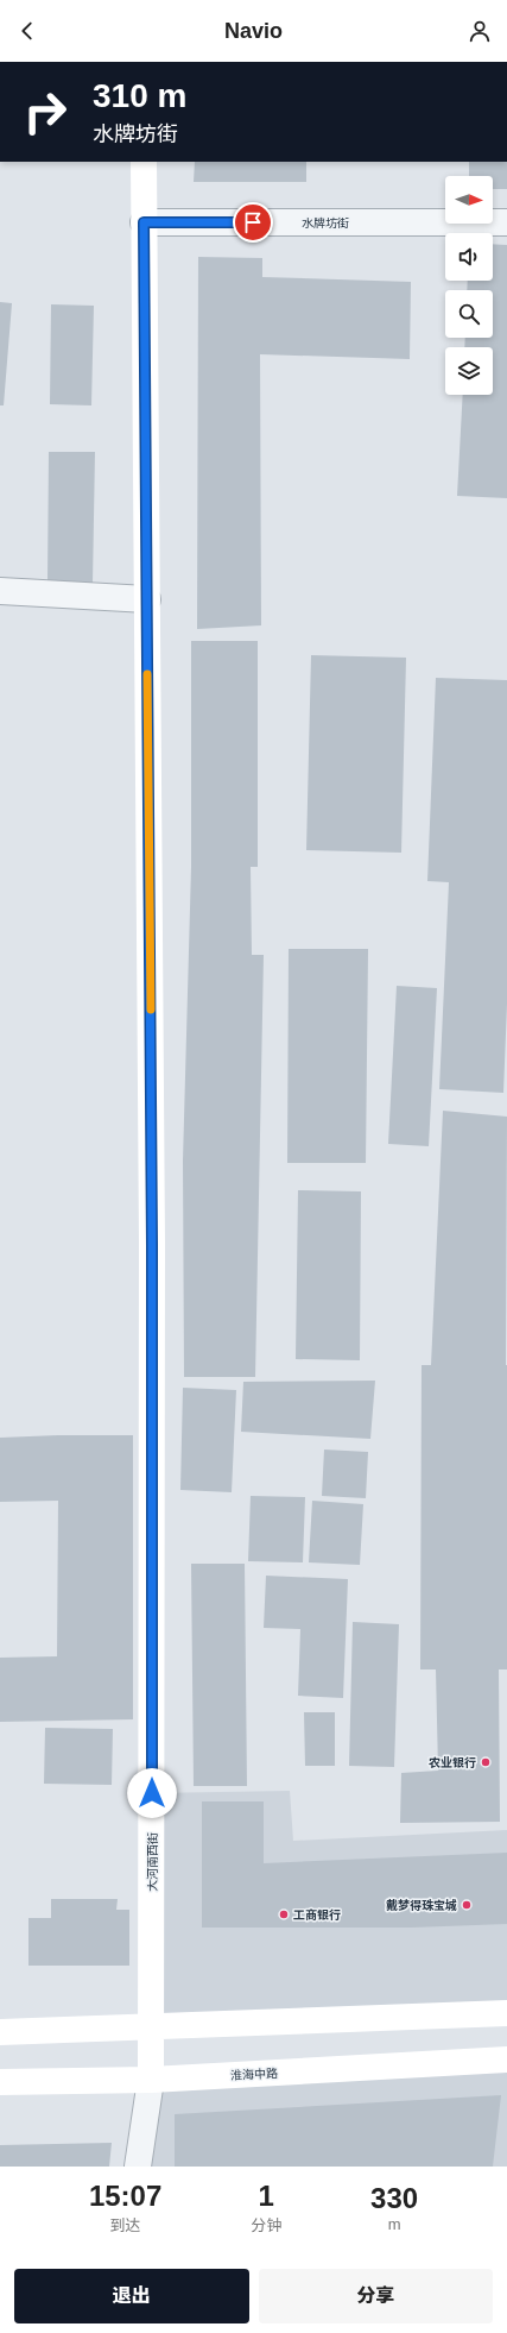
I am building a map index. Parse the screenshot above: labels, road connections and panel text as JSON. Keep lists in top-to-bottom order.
{
  "streets": {
    "street": ["水牌坊街", "大河南西街", "淮海中路"]
  },
  "crossings": [
    ["水牌坊街", "大河南西街"],
    ["大河南西街", "淮海中路"]
  ],
  "places": ["农业银行", "戴梦得珠宝城", "工商银行"],
  "north": "right",
  "page": {
    "header": "Navio",
    "turn": ["310 m", "水牌坊街"],
    "eta": [
      "15:07",
      "到达",
      "1",
      "分钟",
      "330",
      "m"
    ],
    "buttons": ["退出", "分享"]
  }
}
